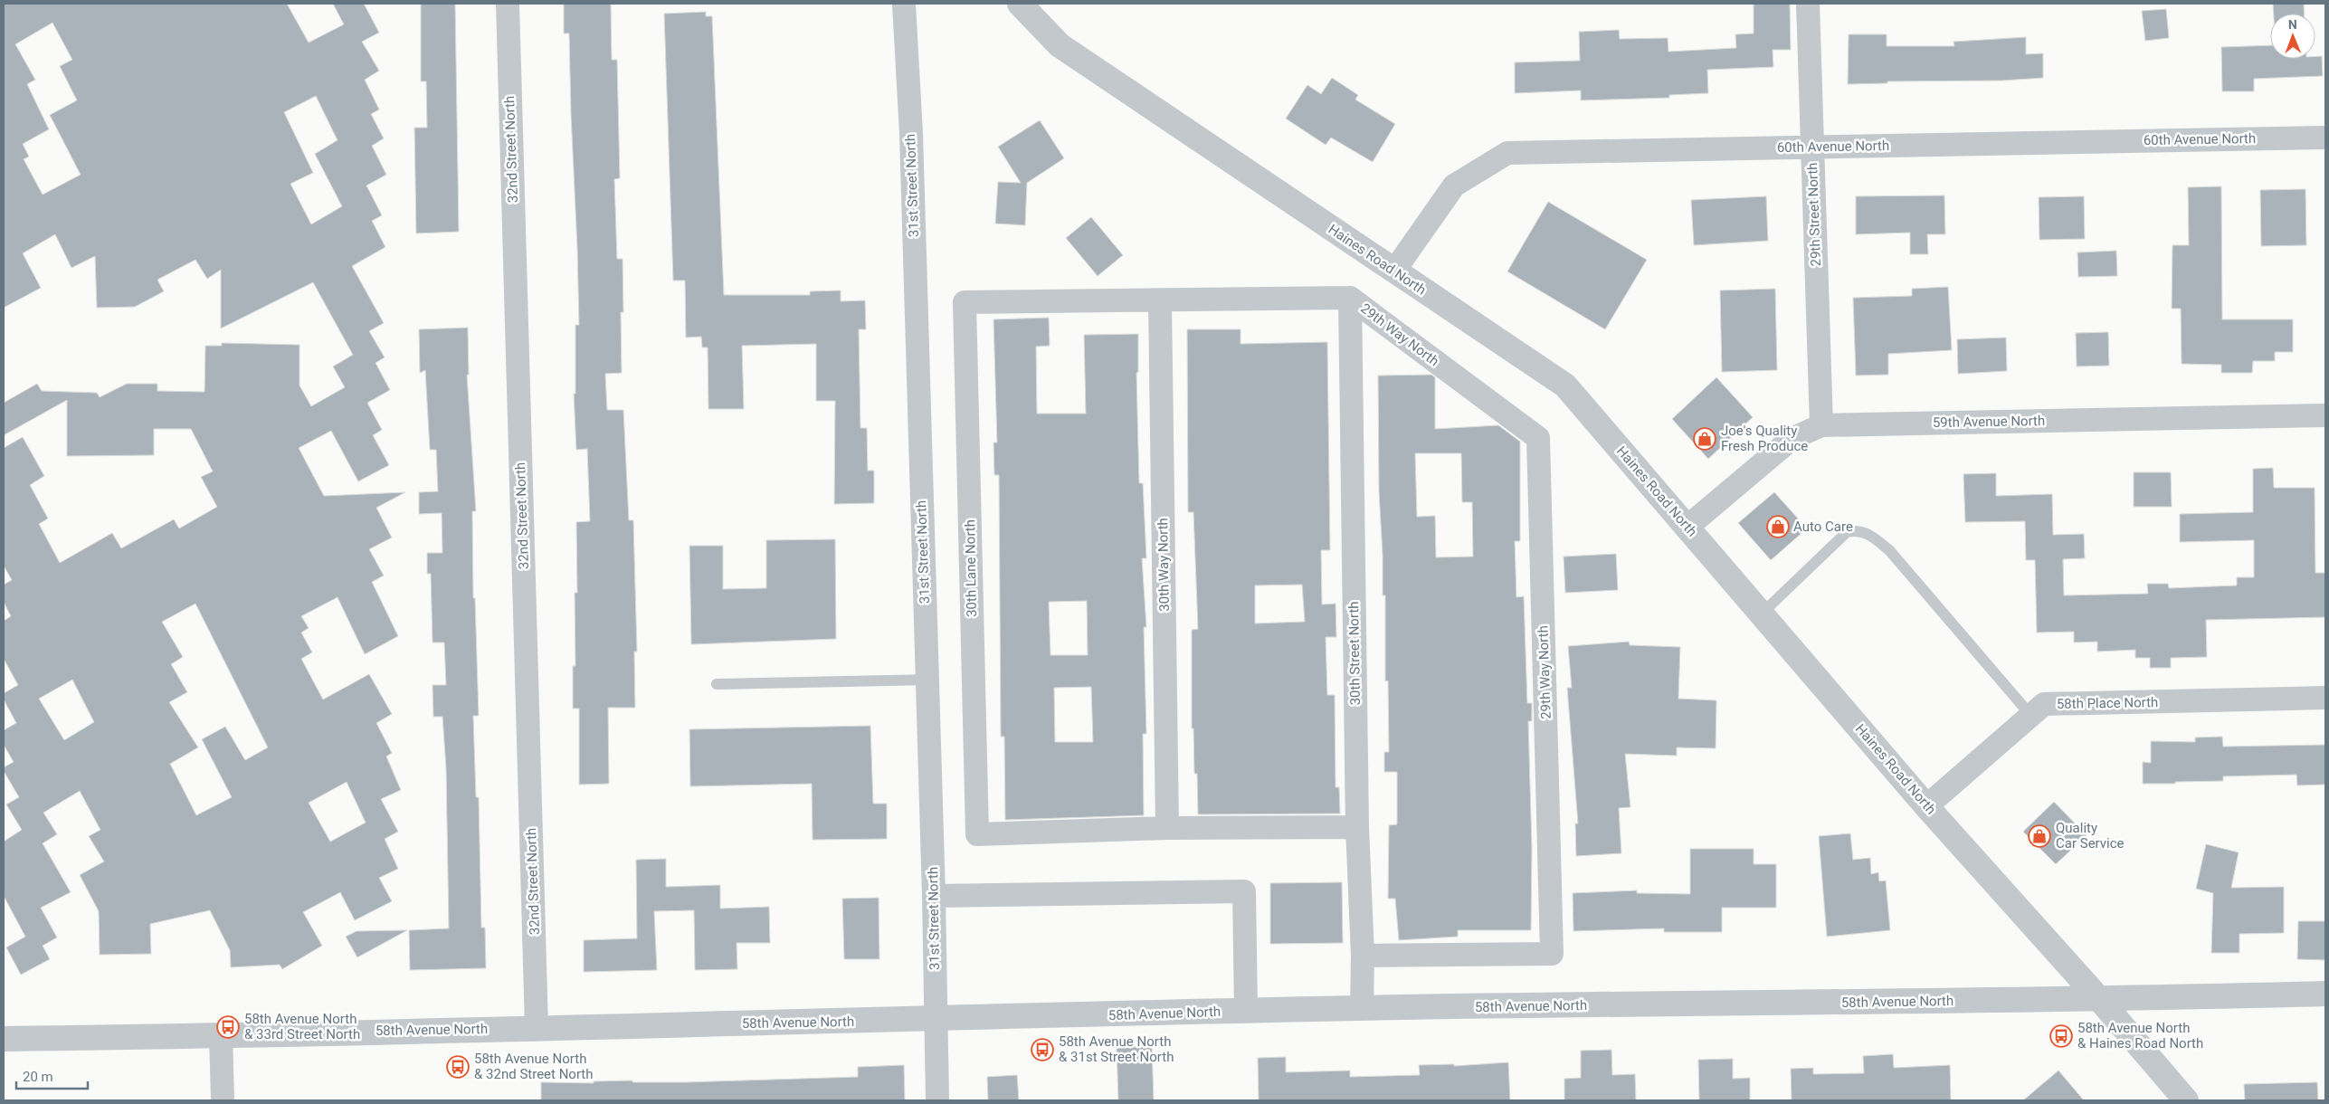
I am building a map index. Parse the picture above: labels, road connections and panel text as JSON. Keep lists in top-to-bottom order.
{
  "streets": {
    "street": [
      "60th Avenue North",
      "32nd Street North",
      "31st Street North",
      "29th Street North",
      "Haines Road North",
      "29th Way North",
      "59th Avenue North",
      "30th Way North",
      "30th Lane North",
      "30th Street North",
      "58th Place North",
      "58th Avenue North"
    ]
  },
  "crossings": [
    ["60th Avenue North", "29th Street North"],
    ["60th Avenue North", "Haines Road North"],
    ["32nd Street North", "58th Avenue North"],
    ["31st Street North", "58th Avenue North"],
    ["29th Street North", "59th Avenue North"],
    ["Haines Road North", "59th Avenue North"],
    ["Haines Road North", "58th Place North"],
    ["Haines Road North", "58th Avenue North"],
    ["29th Way North", "30th Street North"],
    ["30th Way North", "30th Lane North"],
    ["30th Street North", "58th Avenue North"]
  ],
  "places": {
    "shop": ["Joe's Quality Fresh Produce", "Auto Care", "Quality Car Service"],
    "bus stop": [
      "58th Avenue North & 33rd Street North",
      "58th Avenue North & Haines Road North",
      "58th Avenue North & 31st Street North",
      "58th Avenue North & 32nd Street North"
    ]
  },
  "scale_bar": "20 m",
  "north": "top"
}
